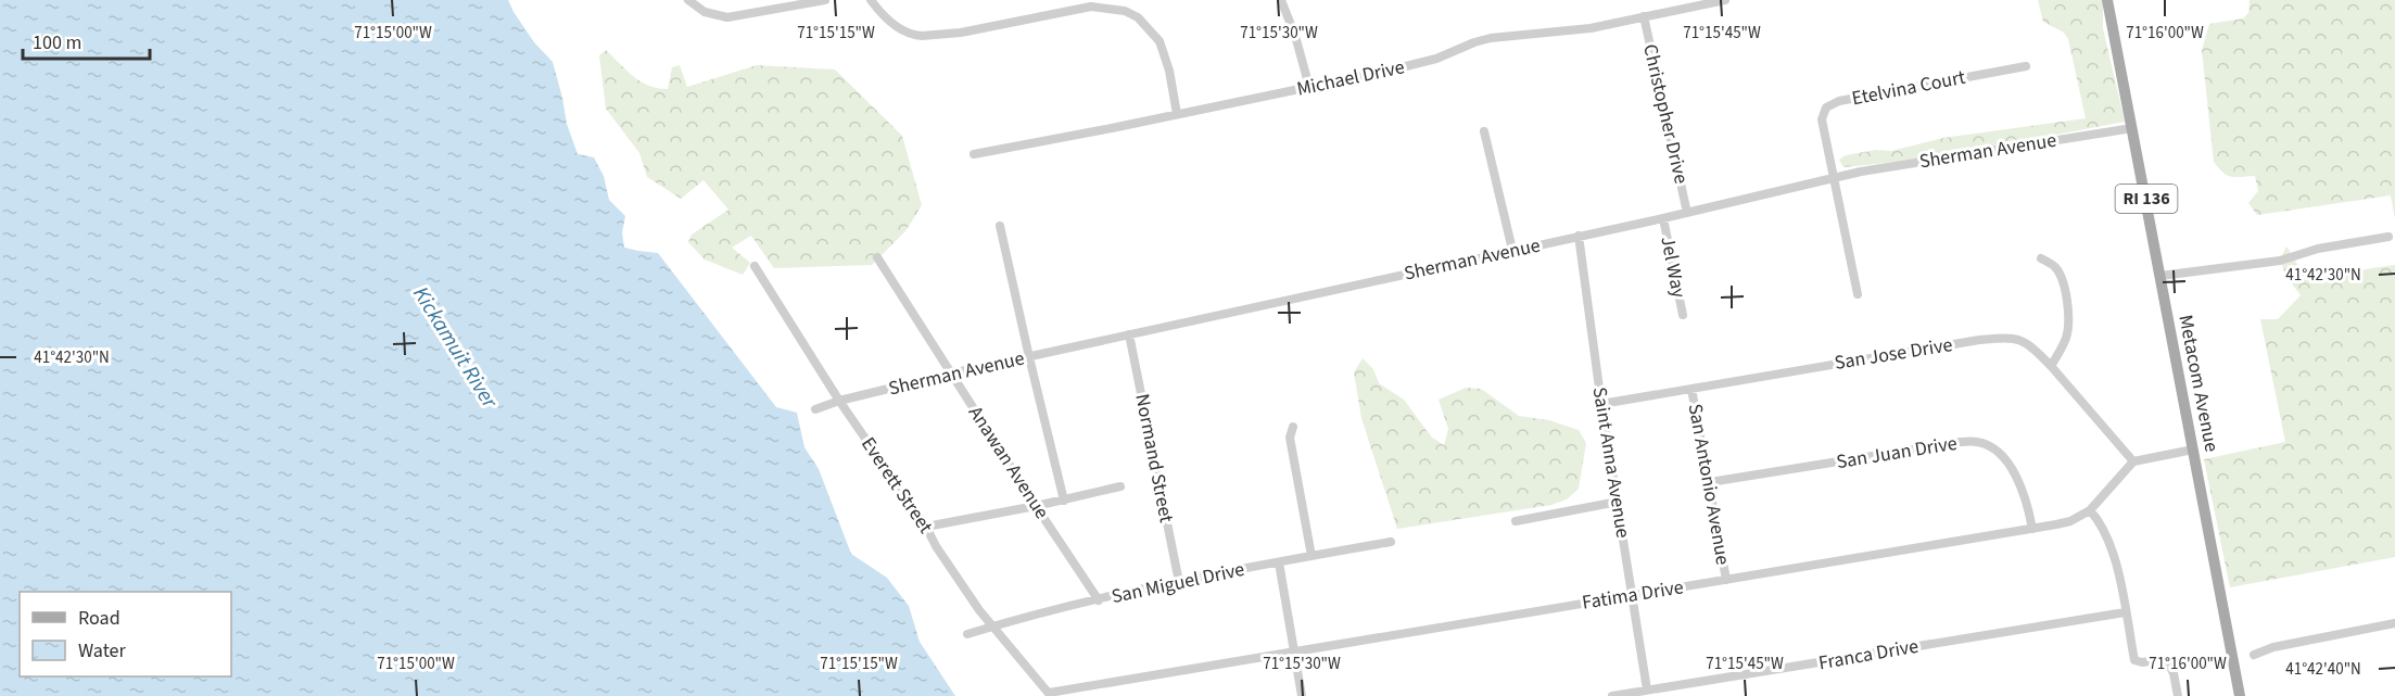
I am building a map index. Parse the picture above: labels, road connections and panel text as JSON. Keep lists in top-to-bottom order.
{
  "streets": {
    "main road": ["RI 136", "Metacom Avenue"],
    "street": [
      "Michael Drive",
      "Etelvina Court",
      "Christopher Drive",
      "Sherman Avenue",
      "Jel Way",
      "San Jose Drive",
      "San Juan Drive",
      "Normand Street",
      "Anawan Avenue",
      "Saint Anna Avenue",
      "San Antonio Avenue",
      "Everett Street",
      "San Miguel Drive",
      "Fatima Drive",
      "Franca Drive"
    ]
  },
  "crossings": [
    ["Michael Drive", "Christopher Drive"],
    ["Etelvina Court", "Sherman Avenue"],
    ["Christopher Drive", "Sherman Avenue"],
    ["Sherman Avenue", "Jel Way"],
    ["Sherman Avenue", "Metacom Avenue"],
    ["Sherman Avenue", "Normand Street"],
    ["Sherman Avenue", "Anawan Avenue"],
    ["Sherman Avenue", "Saint Anna Avenue"],
    ["Sherman Avenue", "Everett Street"],
    ["San Jose Drive", "Saint Anna Avenue"],
    ["San Jose Drive", "San Antonio Avenue"],
    ["San Jose Drive", "Fatima Drive"],
    ["San Juan Drive", "San Antonio Avenue"],
    ["San Juan Drive", "Fatima Drive"],
    ["Normand Street", "San Miguel Drive"],
    ["Anawan Avenue", "San Miguel Drive"],
    ["Saint Anna Avenue", "Fatima Drive"],
    ["Saint Anna Avenue", "Franca Drive"],
    ["San Antonio Avenue", "Fatima Drive"],
    ["Everett Street", "San Miguel Drive"],
    ["Everett Street", "Fatima Drive"]
  ],
  "water": ["Kickamuit River"],
  "legend": ["Road", "Water"],
  "scale_bar": "100 m",
  "coordinates": [
    "71°15'00\"W",
    "71°15'15\"W",
    "71°15'30\"W",
    "71°15'45\"W",
    "71°16'00\"W",
    "41°42'30\"N",
    "41°42'40\"N"
  ]
}
